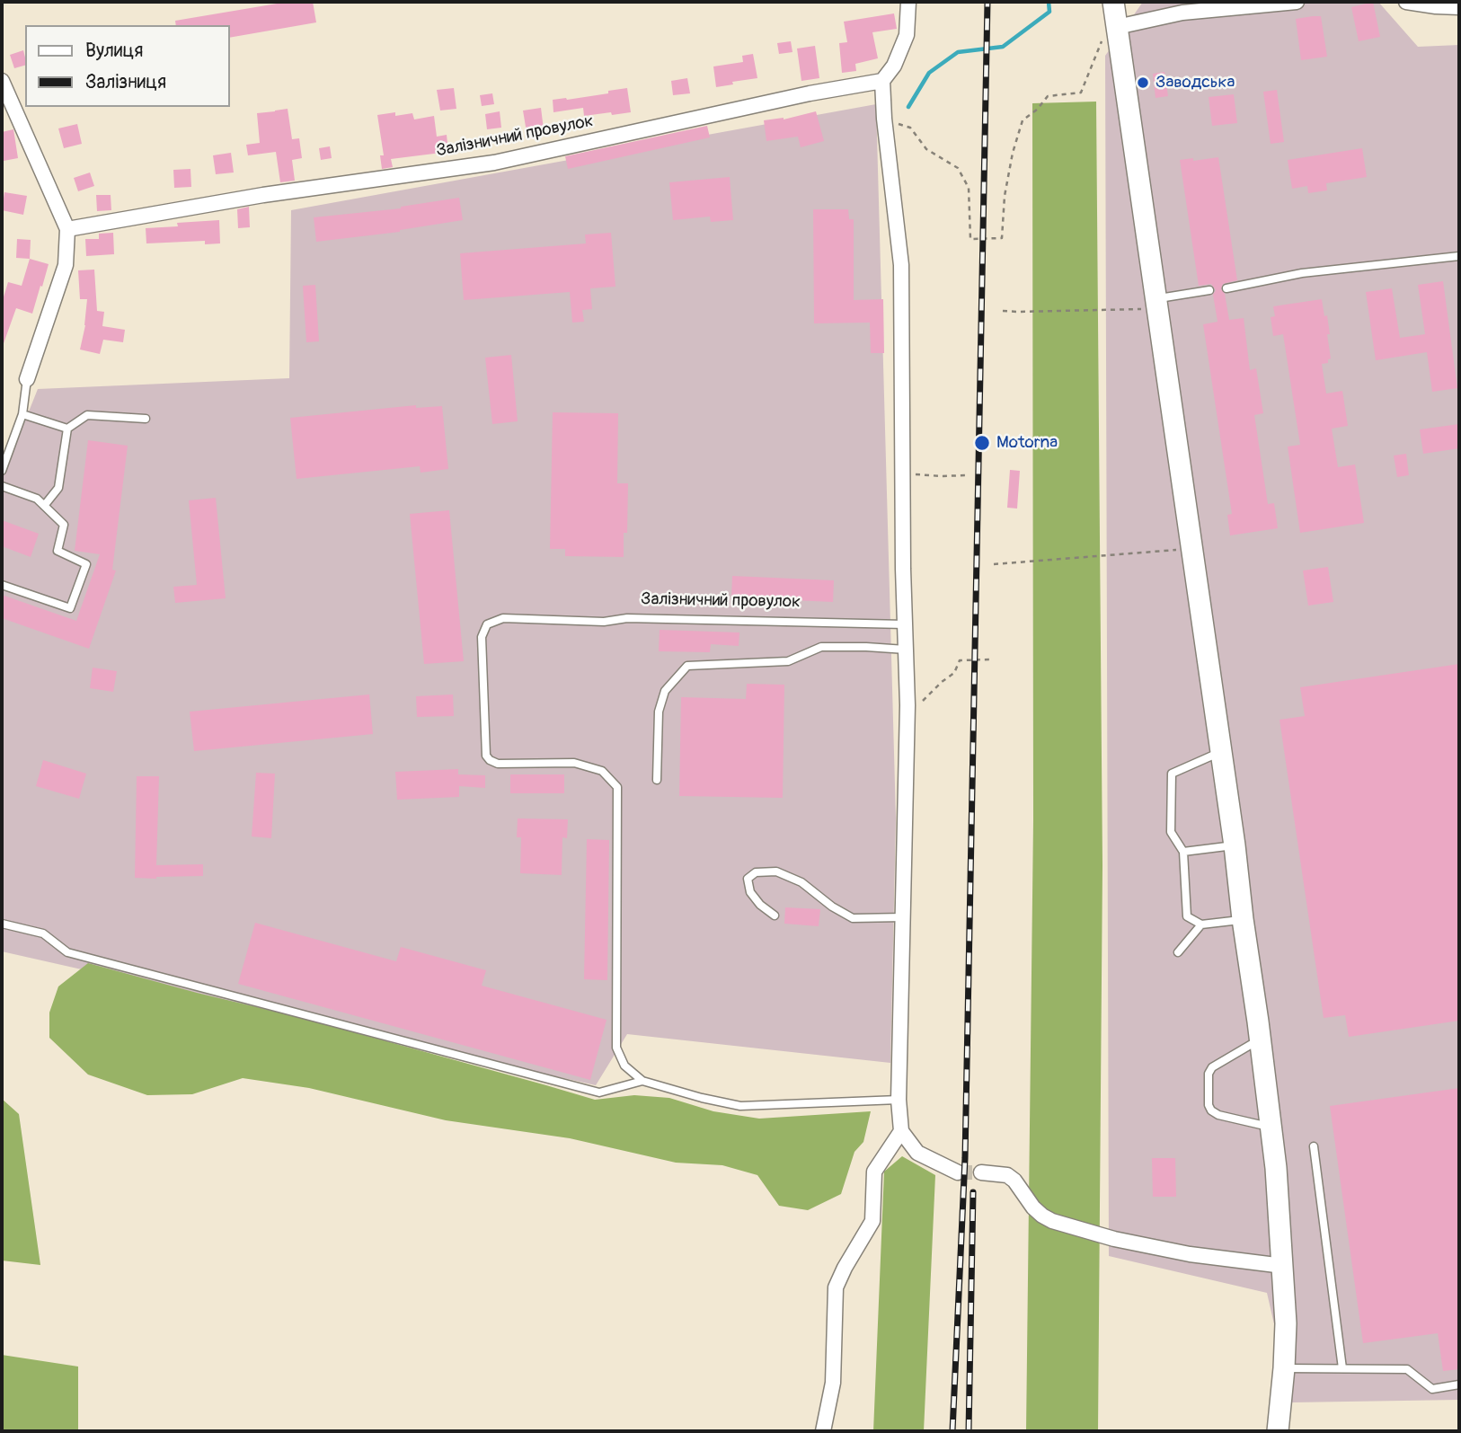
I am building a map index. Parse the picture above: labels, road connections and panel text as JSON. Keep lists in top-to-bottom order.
{
  "streets": {
    "street": ["Залізничний провулок"]
  },
  "places": ["Заводська", "Motorna"],
  "legend": ["Вулиця", "Залізниця"]
}
